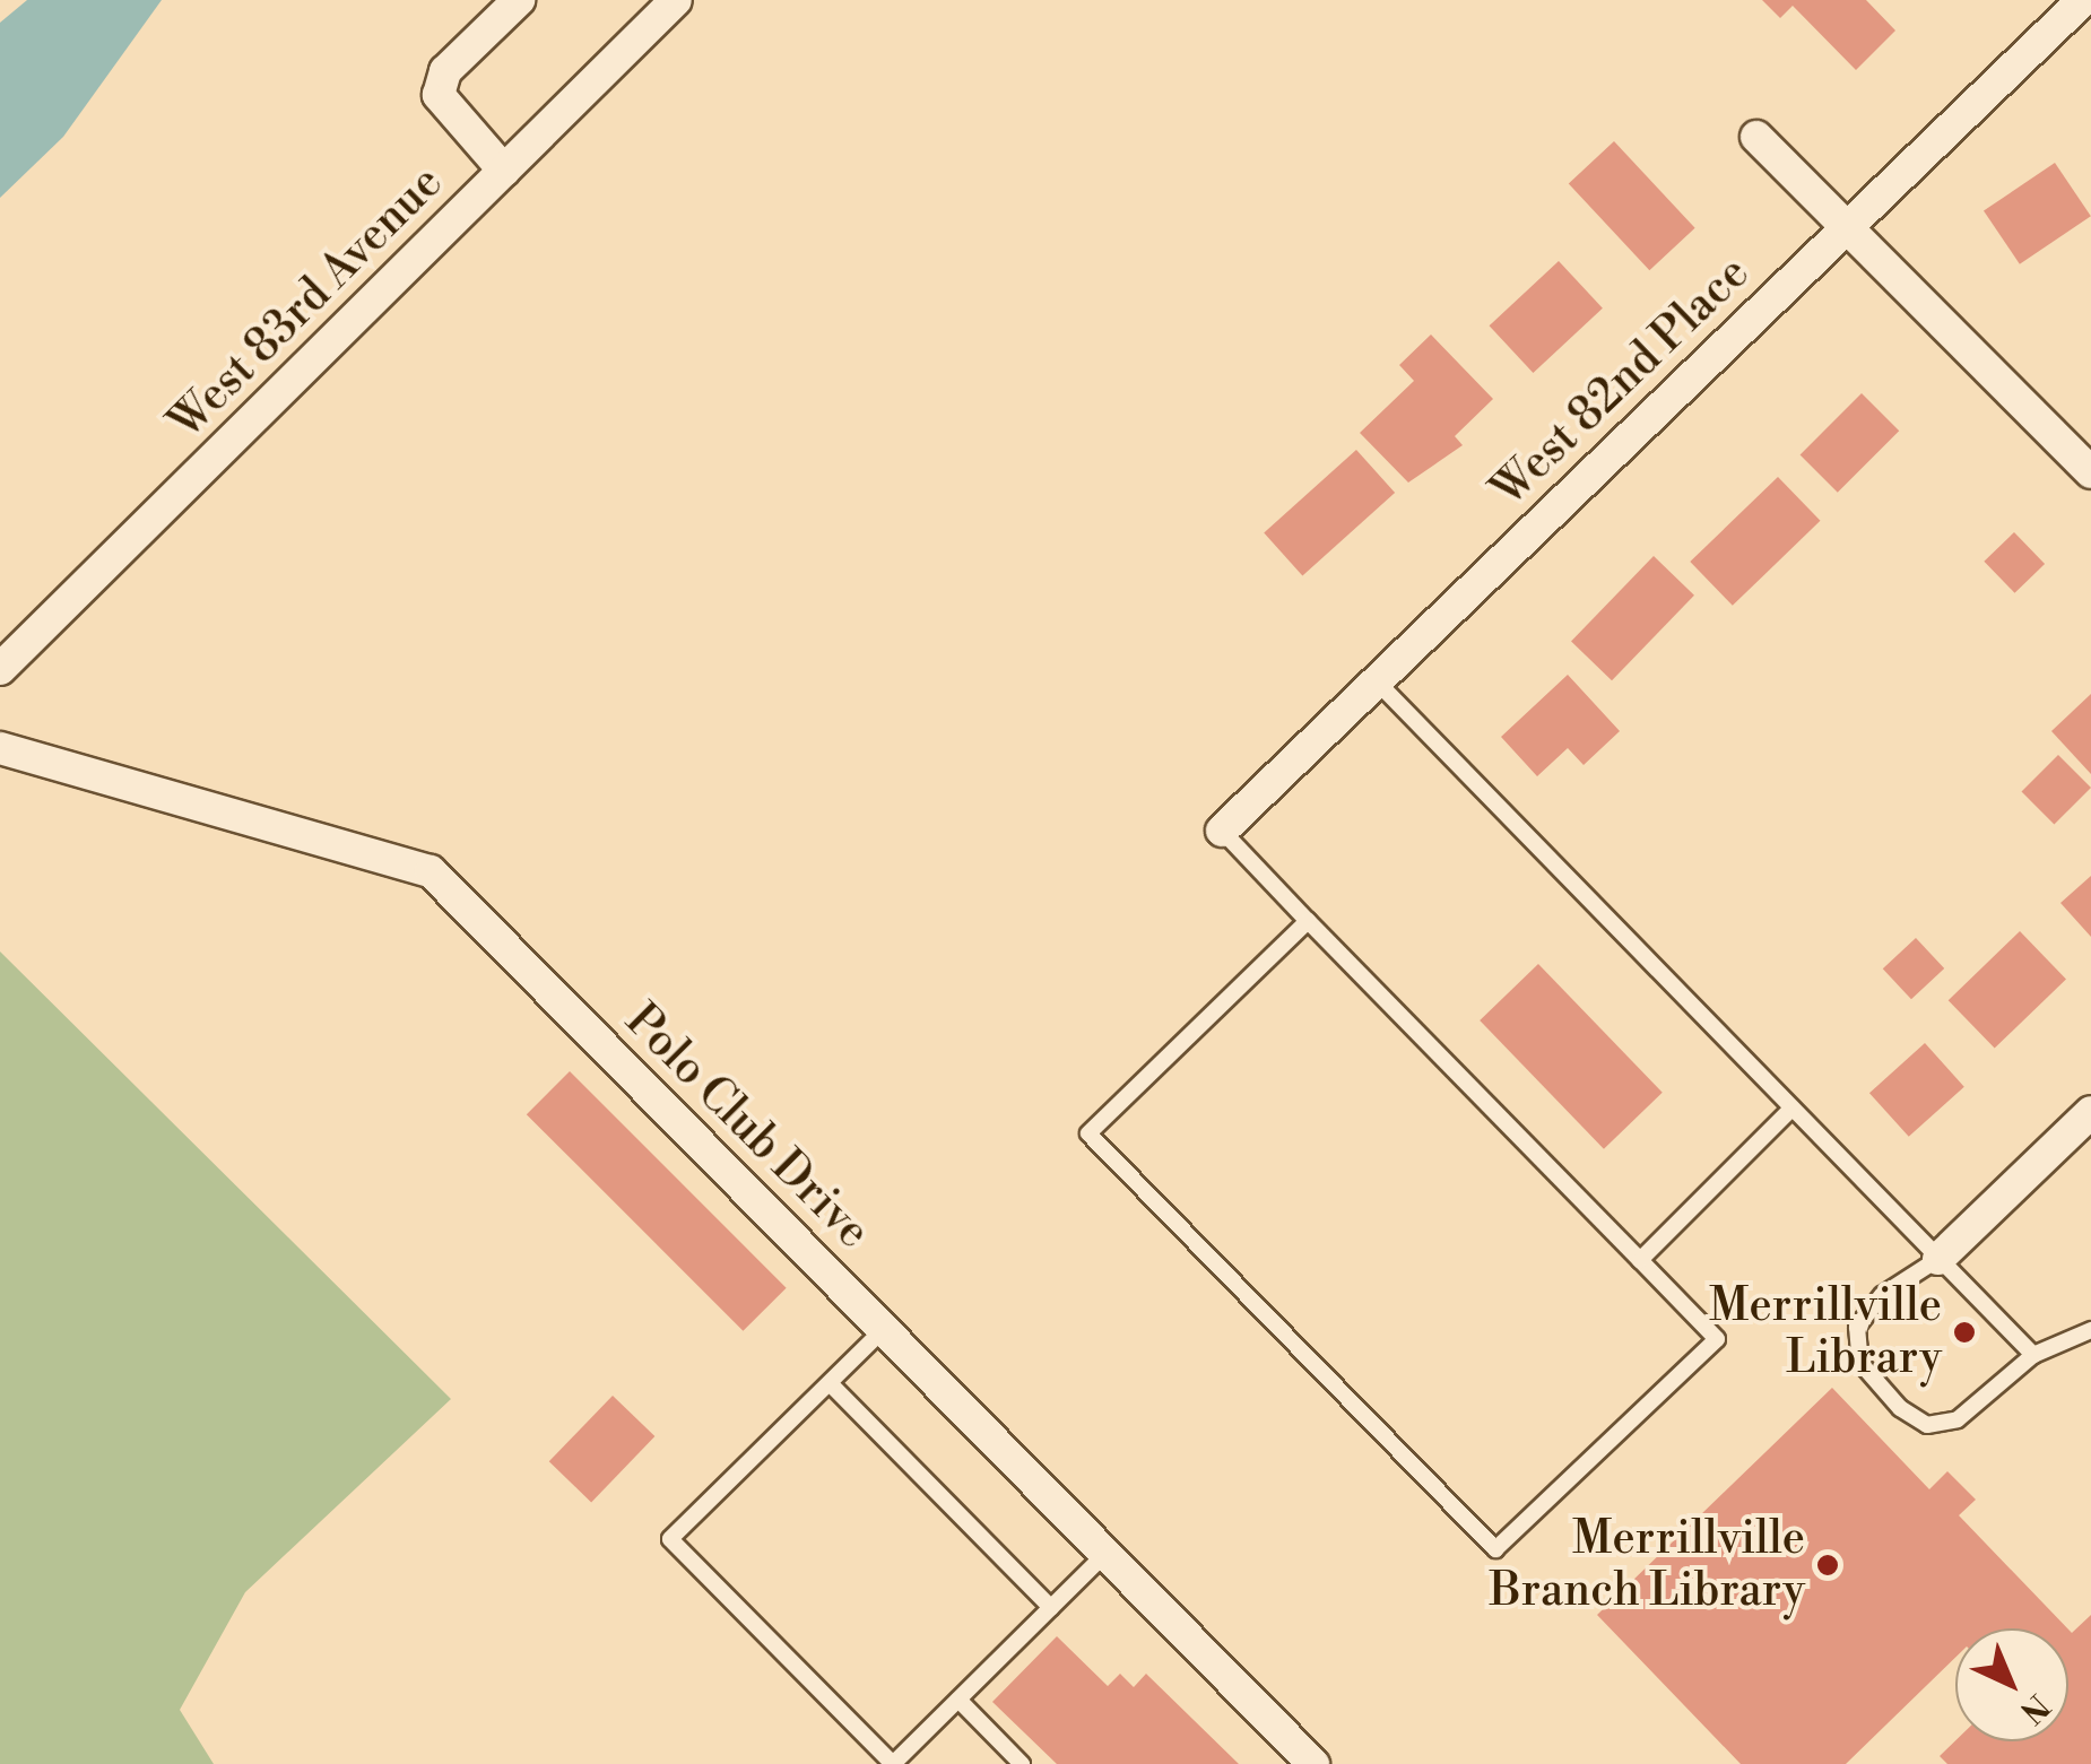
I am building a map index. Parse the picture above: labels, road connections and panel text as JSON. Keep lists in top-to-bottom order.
{
  "streets": {
    "street": ["West 83rd Avenue", "West 82nd Place", "Polo Club Drive"]
  },
  "places": ["Merrillville Library", "Merrillville Branch Library"],
  "north": "bottom right"
}
